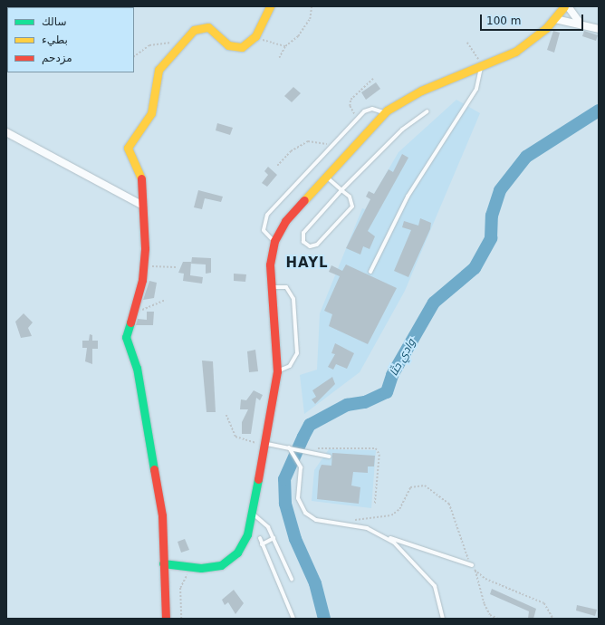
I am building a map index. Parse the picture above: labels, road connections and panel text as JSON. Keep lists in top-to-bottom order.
{
  "districts": ["HAYL"],
  "water": ["وادي حتّا"],
  "legend": ["سالك", "بطيء", "مزدحم"],
  "scale_bar": "100 m"
}
